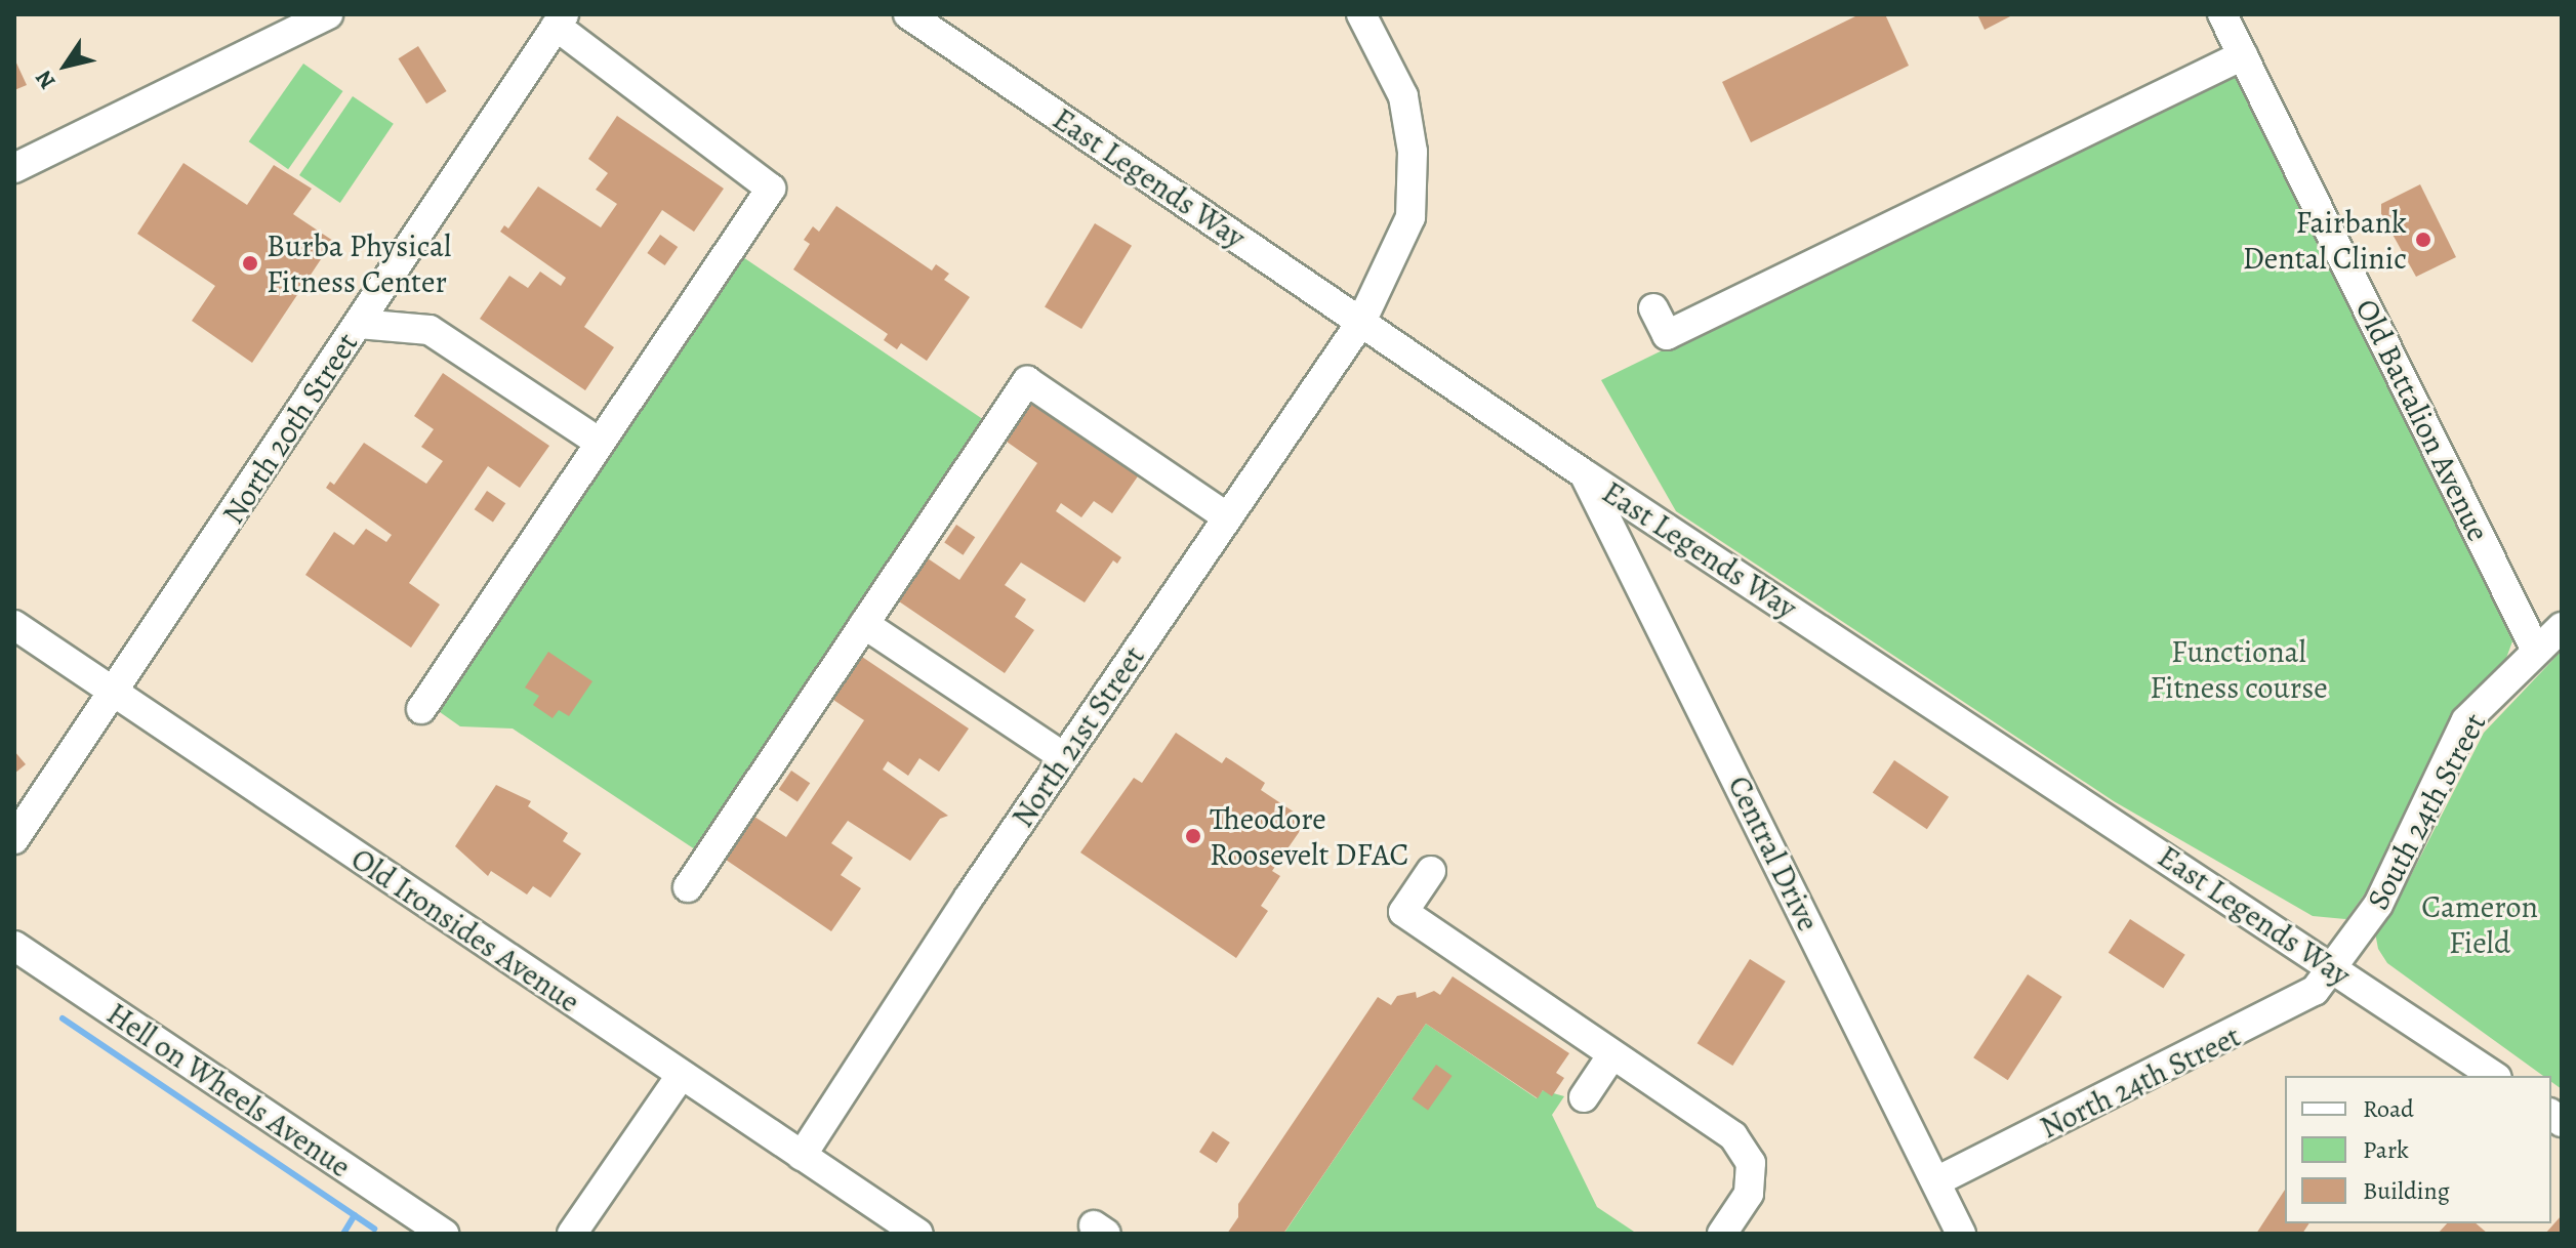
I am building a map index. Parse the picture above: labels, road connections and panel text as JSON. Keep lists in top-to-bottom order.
{
  "streets": {
    "street": [
      "East Legends Way",
      "Old Battalion Avenue",
      "North 20th Street",
      "North 21st Street",
      "South 24th Street",
      "Central Drive",
      "Old Ironsides Avenue",
      "North 24th Street",
      "Hell on Wheels Avenue"
    ]
  },
  "crossings": [
    ["East Legends Way", "North 21st Street"],
    ["East Legends Way", "South 24th Street"],
    ["East Legends Way", "Central Drive"],
    ["East Legends Way", "North 24th Street"],
    ["Old Battalion Avenue", "South 24th Street"],
    ["North 20th Street", "Old Ironsides Avenue"],
    ["North 21st Street", "Old Ironsides Avenue"],
    ["South 24th Street", "North 24th Street"],
    ["Central Drive", "North 24th Street"]
  ],
  "parks": ["Functional Fitness course", "Cameron Field"],
  "places": ["Fairbank Dental Clinic", "Burba Physical Fitness Center", "Theodore Roosevelt DFAC"],
  "legend": ["Road", "Park", "Building"],
  "north": "bottom left"
}
